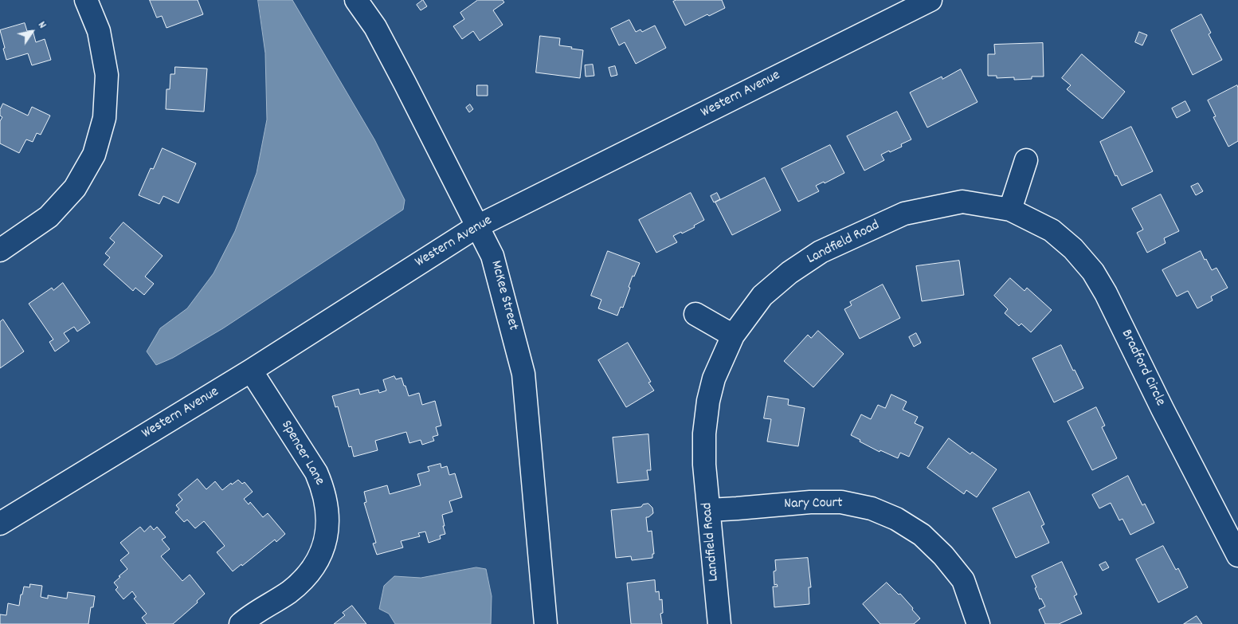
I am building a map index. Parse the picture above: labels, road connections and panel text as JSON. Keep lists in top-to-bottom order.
{
  "streets": {
    "street": [
      "Western Avenue",
      "Landfield Road",
      "McKee Street",
      "Bradford Circle",
      "Spencer Lane",
      "Nary Court"
    ]
  },
  "crossings": [
    ["Western Avenue", "McKee Street"],
    ["Western Avenue", "Spencer Lane"],
    ["Landfield Road", "Bradford Circle"],
    ["Landfield Road", "Nary Court"]
  ],
  "north": "top right"
}
